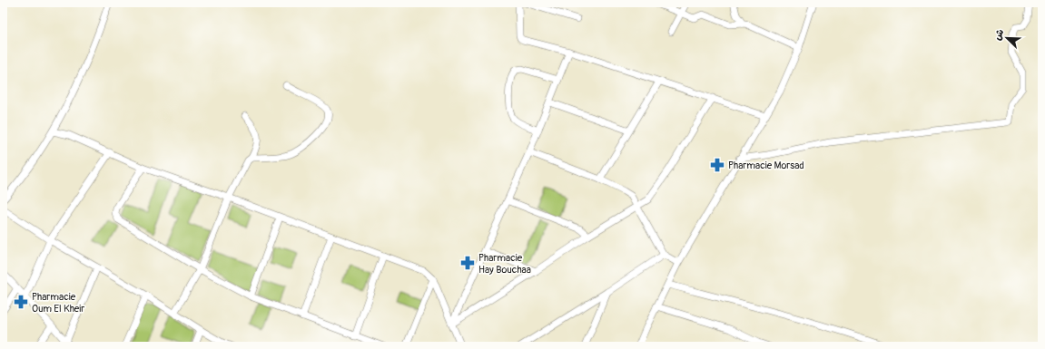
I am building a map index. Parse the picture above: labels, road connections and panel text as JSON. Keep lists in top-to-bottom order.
{
  "places": {
    "pharmacy": ["Pharmacie Morsad", "Pharmacie Hay Bouchaa", "Pharmacie Oum El Kheir"]
  },
  "north": "top left"
}
